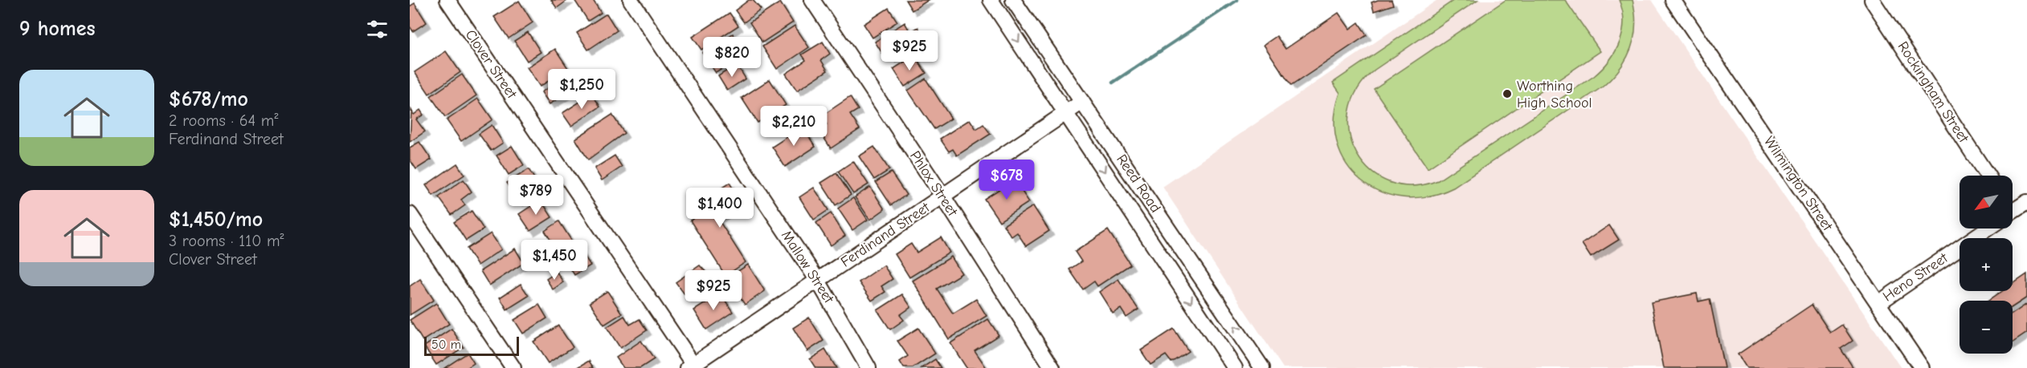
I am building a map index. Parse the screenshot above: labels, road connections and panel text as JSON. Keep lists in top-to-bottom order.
{
  "streets": {
    "street": [
      "Clover Street",
      "Rockingham Street",
      "Phlox Street",
      "Reed Road",
      "Wilmington Street",
      "Ferdinand Street",
      "Mallow Street",
      "Heno Street"
    ]
  },
  "crossings": [
    ["Clover Street", "Ferdinand Street"],
    ["Phlox Street", "Ferdinand Street"],
    ["Reed Road", "Ferdinand Street"],
    ["Wilmington Street", "Heno Street"],
    ["Ferdinand Street", "Mallow Street"]
  ],
  "places": ["Worthing High School"],
  "scale_bar": "50 m",
  "north": "bottom left",
  "page": {
    "heading": "9 homes",
    "price": [
      "$925",
      "$820",
      "$1,250",
      "$2,210",
      "$678",
      "$789",
      "$1,400",
      "$1,450",
      "$925"
    ],
    "list": [
      {
        "name": "$678/mo",
        "note": "2 rooms · 64 m² · Ferdinand Street"
      },
      {
        "name": "$1,450/mo",
        "note": "3 rooms · 110 m² · Clover Street"
      }
    ],
    "map_buttons": ["+", "−"],
    "scale": "50 m"
  }
}
